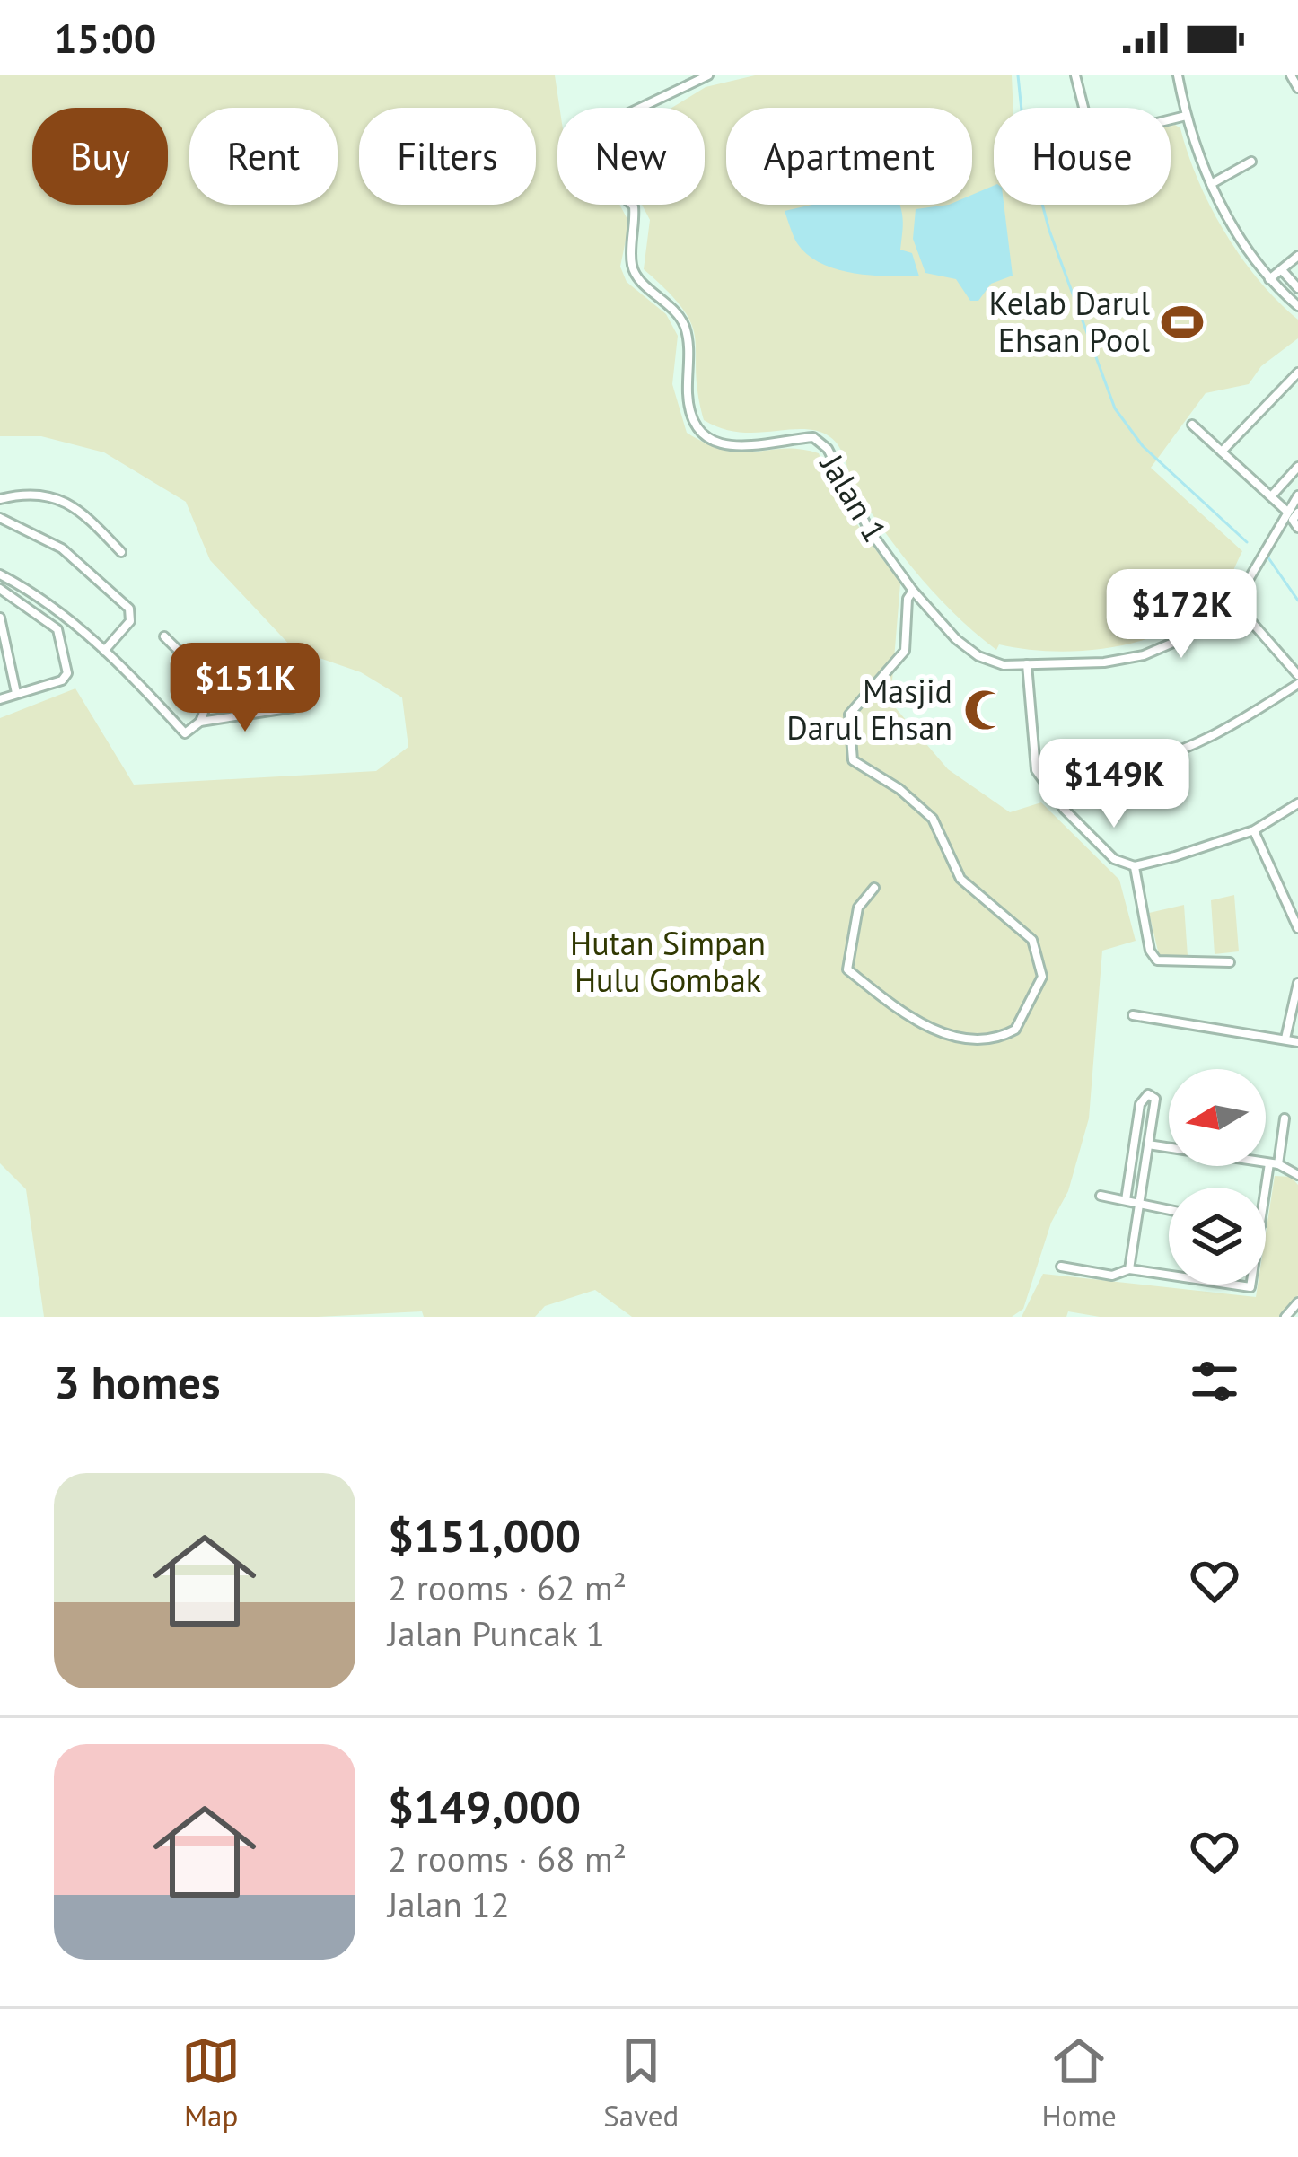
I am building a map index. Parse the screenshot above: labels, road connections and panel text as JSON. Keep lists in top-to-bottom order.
{
  "streets": {
    "street": ["Jalan 1"]
  },
  "parks": ["Hutan Simpan Hulu Gombak"],
  "places": {
    "sports": ["Kelab Darul Ehsan Pool"],
    "mosque": ["Masjid Darul Ehsan"]
  },
  "north": "left",
  "page": {
    "status": "15:00",
    "chip": [
      "Buy",
      "Rent",
      "Filters",
      "New",
      "Apartment",
      "House"
    ],
    "price": ["$172K", "$151K", "$149K"],
    "heading": "3 homes",
    "list": [
      {
        "name": "$151,000",
        "note": "2 rooms · 62 m² · Jalan Puncak 1"
      },
      {
        "name": "$149,000",
        "note": "2 rooms · 68 m² · Jalan 12"
      }
    ],
    "tabs": ["Map", "Saved", "Home"]
  }
}
